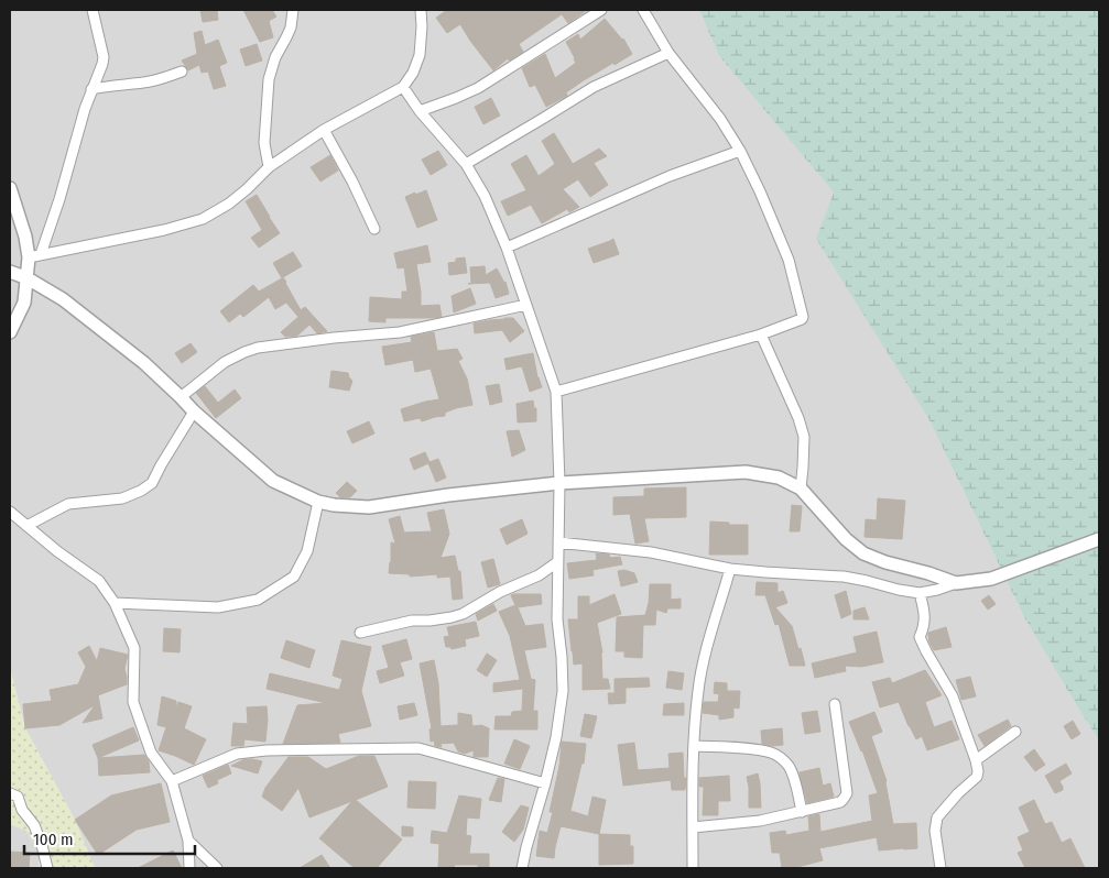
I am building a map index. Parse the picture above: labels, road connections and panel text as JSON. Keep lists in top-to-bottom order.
{
  "scale_bar": "100 m"
}
